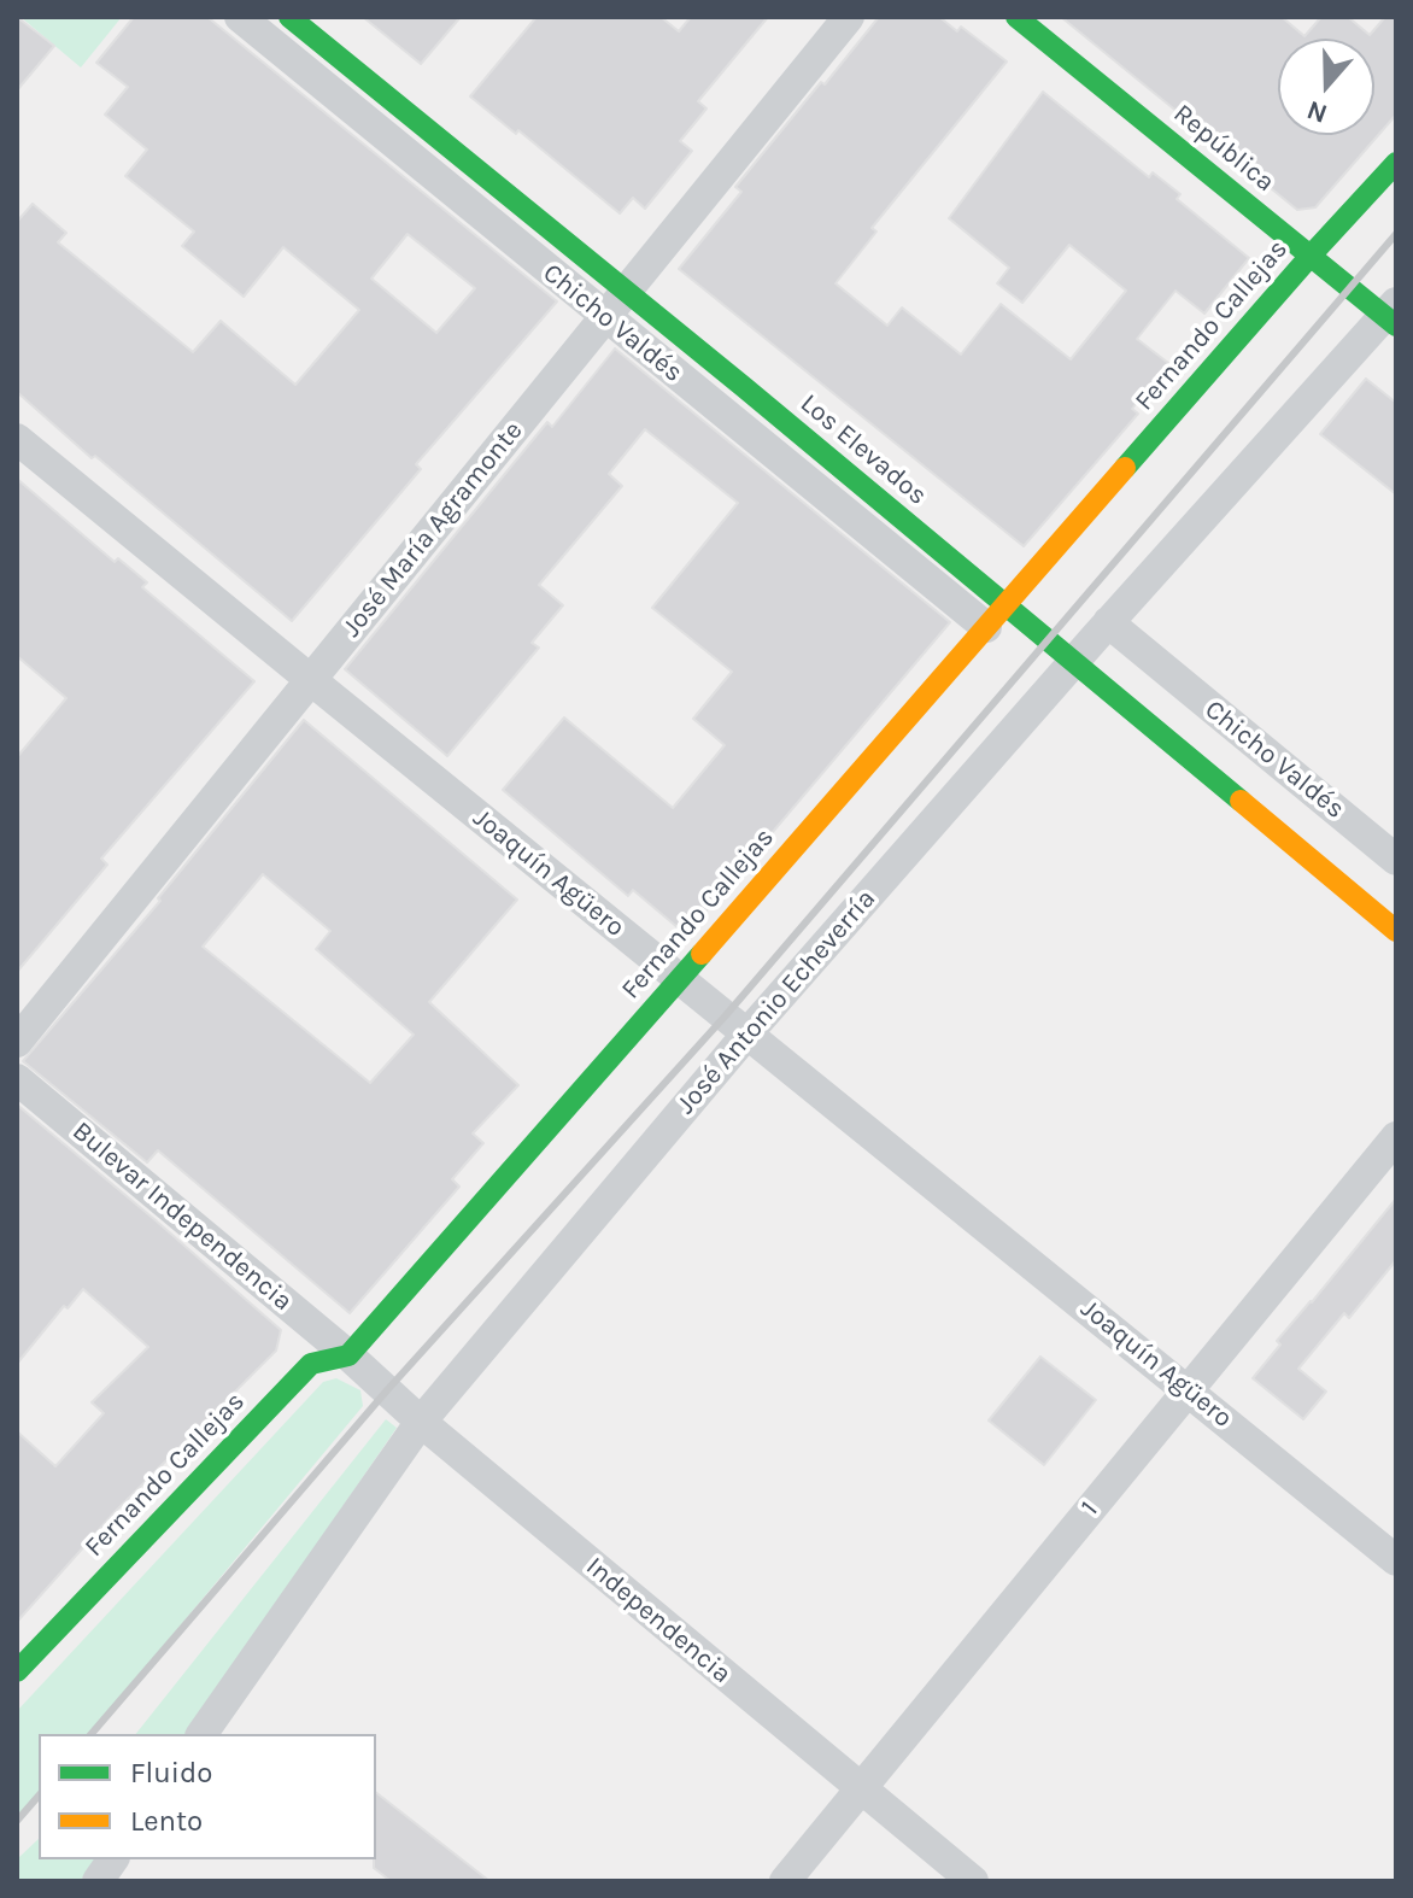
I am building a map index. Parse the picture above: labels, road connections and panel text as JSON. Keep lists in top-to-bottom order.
{
  "streets": {
    "street": [
      "República",
      "Chicho Valdés",
      "Fernando Callejas",
      "Los Elevados",
      "José María Agramonte",
      "Joaquín Agüero",
      "José Antonio Echeverría",
      "Bulevar Independencia",
      "1",
      "Independencia"
    ]
  },
  "crossings": [
    ["República", "Fernando Callejas"],
    ["República", "José Antonio Echeverría"],
    ["Chicho Valdés", "Fernando Callejas"],
    ["Chicho Valdés", "José María Agramonte"],
    ["Chicho Valdés", "José Antonio Echeverría"],
    ["Fernando Callejas", "Joaquín Agüero"],
    ["Fernando Callejas", "Bulevar Independencia"],
    ["Fernando Callejas", "Independencia"],
    ["José María Agramonte", "Joaquín Agüero"],
    ["Joaquín Agüero", "José Antonio Echeverría"],
    ["Joaquín Agüero", "1"],
    ["José Antonio Echeverría", "Independencia"],
    ["Bulevar Independencia", "Independencia"],
    ["1", "Independencia"]
  ],
  "legend": ["Fluido", "Lento"],
  "north": "bottom"
}
